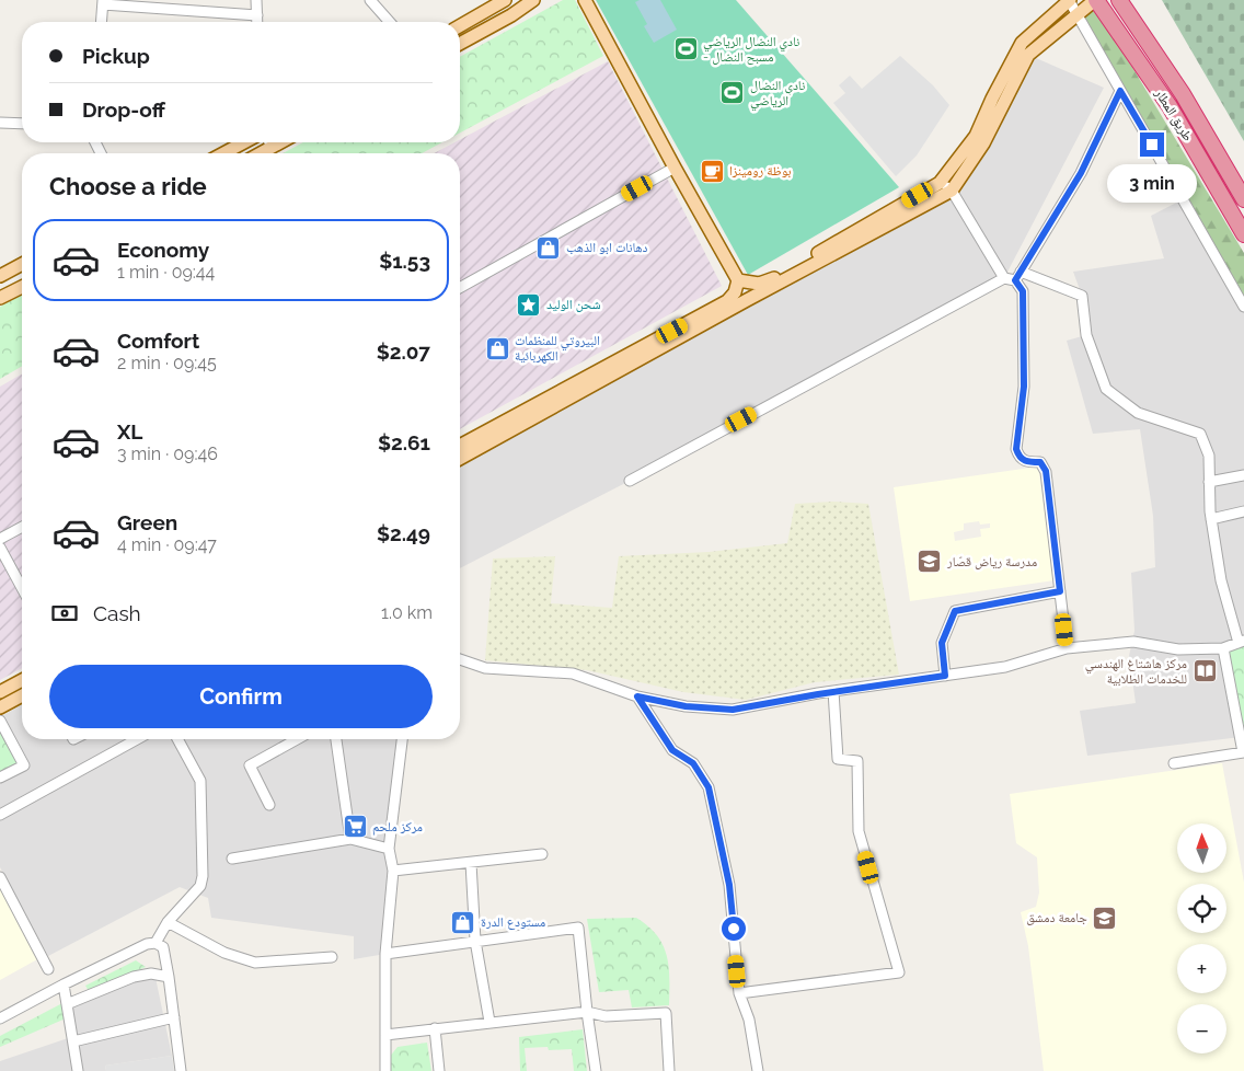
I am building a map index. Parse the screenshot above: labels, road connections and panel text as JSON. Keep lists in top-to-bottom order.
{
  "streets": {
    "highway": ["طريق المطار"]
  },
  "places": {
    "sports": ["نادي النضال الرياضي - مسبح النضال", "نادي النضال الرياضي"],
    "cafe": ["بوظة رومينزا"],
    "shop": ["دهانات ابو الذهب", "البيروتي للمنظمات الكهربائية", "مستودع الدرة"],
    "place": ["شحن الوليد"],
    "school or university": ["مدرسة رياض قصّار", "جامعة دمشق"],
    "library": ["مركز هاشتاغ الهندسي للخدمات الطلابية"],
    "supermarket": ["مركز ملحم"]
  },
  "north": "top",
  "page": {
    "banner": ["Pickup", "Drop-off"],
    "heading": "Choose a ride",
    "bubble": "3 min",
    "list": [
      {
        "name": "Economy",
        "note": "1 min · 09:44",
        "value": "$1.53"
      },
      {
        "name": "Comfort",
        "note": "2 min · 09:45",
        "value": "$2.07"
      },
      {
        "name": "XL",
        "note": "3 min · 09:46",
        "value": "$2.61"
      },
      {
        "name": "Green",
        "note": "4 min · 09:47",
        "value": "$2.49"
      }
    ],
    "pay": ["Cash", "1.0 km"],
    "buttons": "Confirm",
    "map_buttons": ["+", "−"]
  }
}
